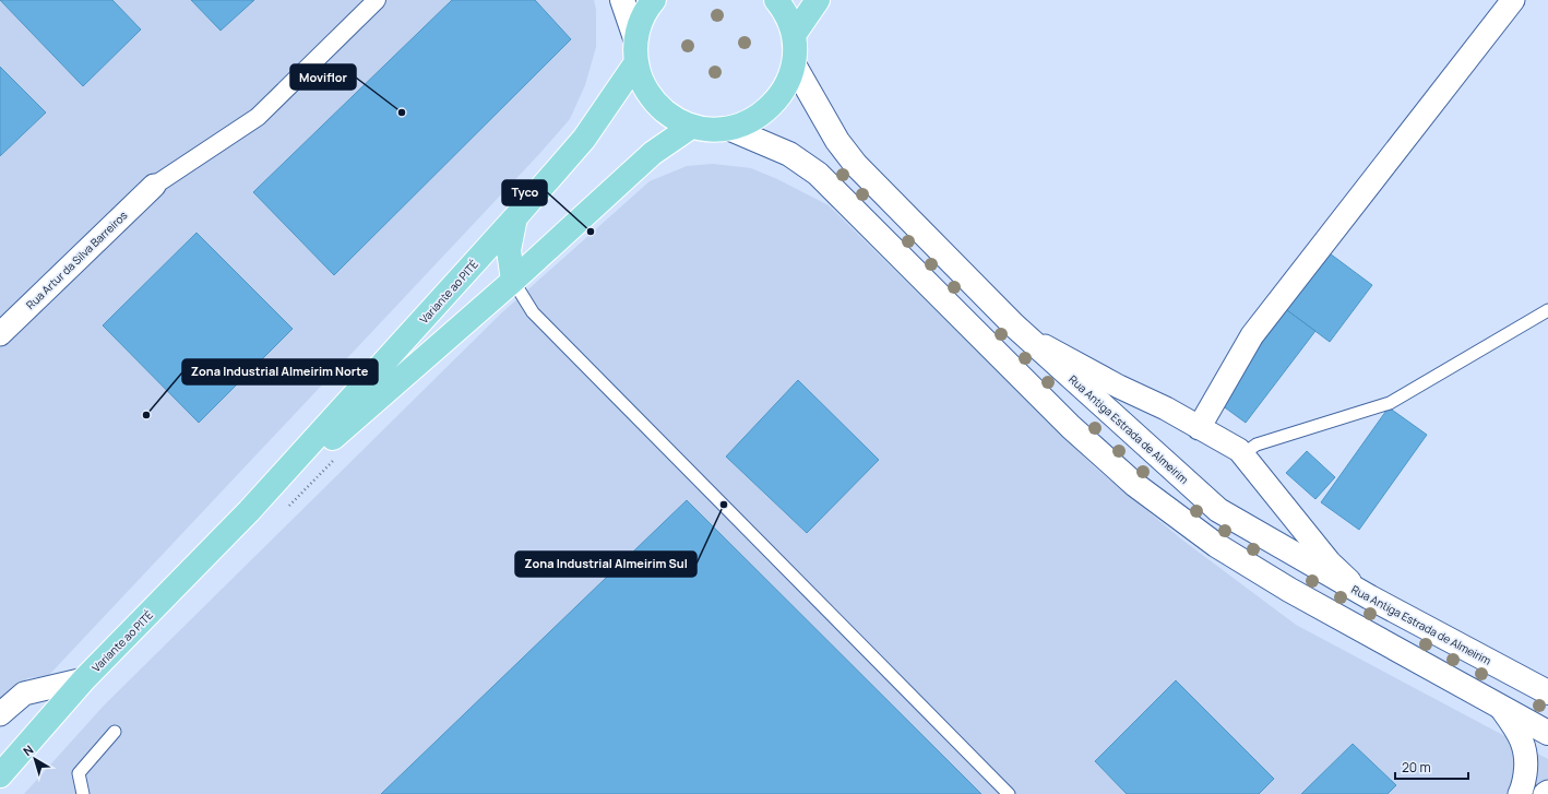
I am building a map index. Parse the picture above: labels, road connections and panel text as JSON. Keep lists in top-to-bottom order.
{
  "streets": {
    "main road": ["Variante ao PITÉ"],
    "street": ["Rua Artur da Silva Barreiros", "Rua Antiga Estrada de Almeirim"]
  },
  "places": [
    "Moviflor",
    "Tyco",
    "Zona Industrial Almeirim Norte",
    "Zona Industrial Almeirim Sul"
  ],
  "scale_bar": "20 m",
  "north": "top left"
}
